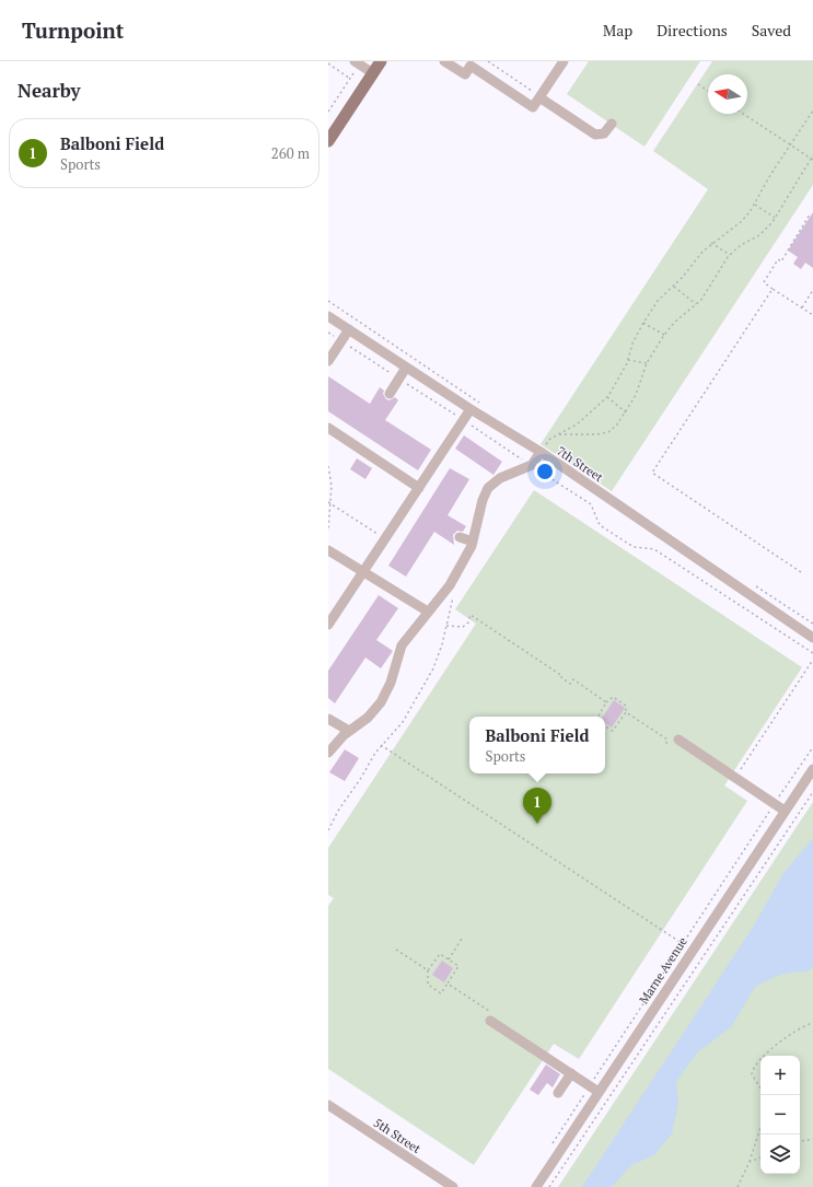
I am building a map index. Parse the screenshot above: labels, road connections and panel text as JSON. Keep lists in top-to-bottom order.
{
  "streets": {
    "street": ["7th Street", "Marne Avenue", "5th Street"]
  },
  "north": "left",
  "page": {
    "header": "Turnpoint",
    "nav": ["Map", "Directions", "Saved"],
    "heading": "Nearby",
    "list": [
      {
        "mark": "1",
        "name": "Balboni Field",
        "note": "Sports",
        "value": "260 m"
      }
    ],
    "popup": ["Balboni Field", "Sports"],
    "pins": "1",
    "map_buttons": ["+", "−"]
  }
}
